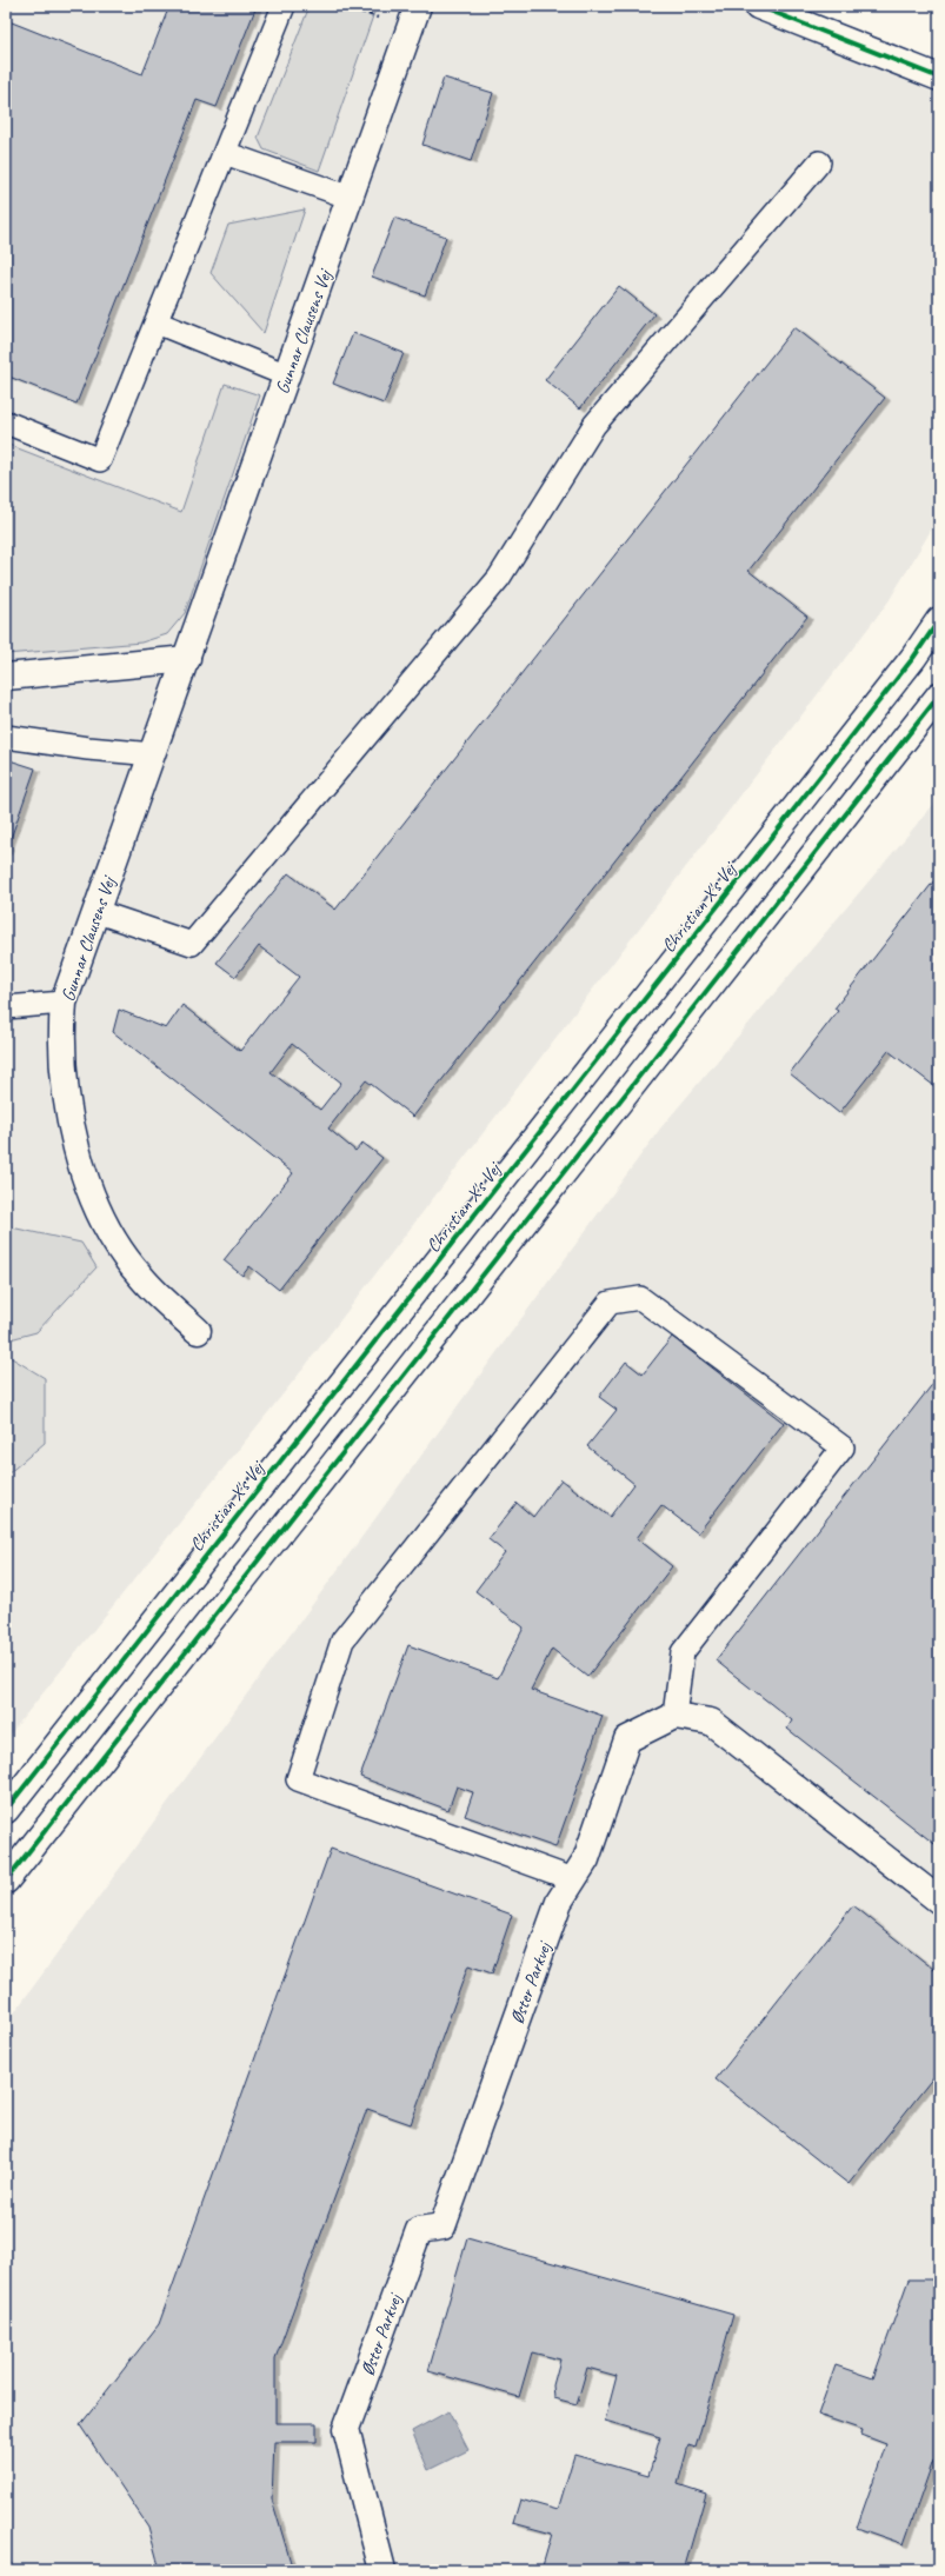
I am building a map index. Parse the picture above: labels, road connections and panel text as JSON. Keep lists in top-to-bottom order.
{
  "streets": {
    "street": ["Gunnar Clausens Vej", "Christian X's Vej", "Øster Parkvej"]
  }
}
